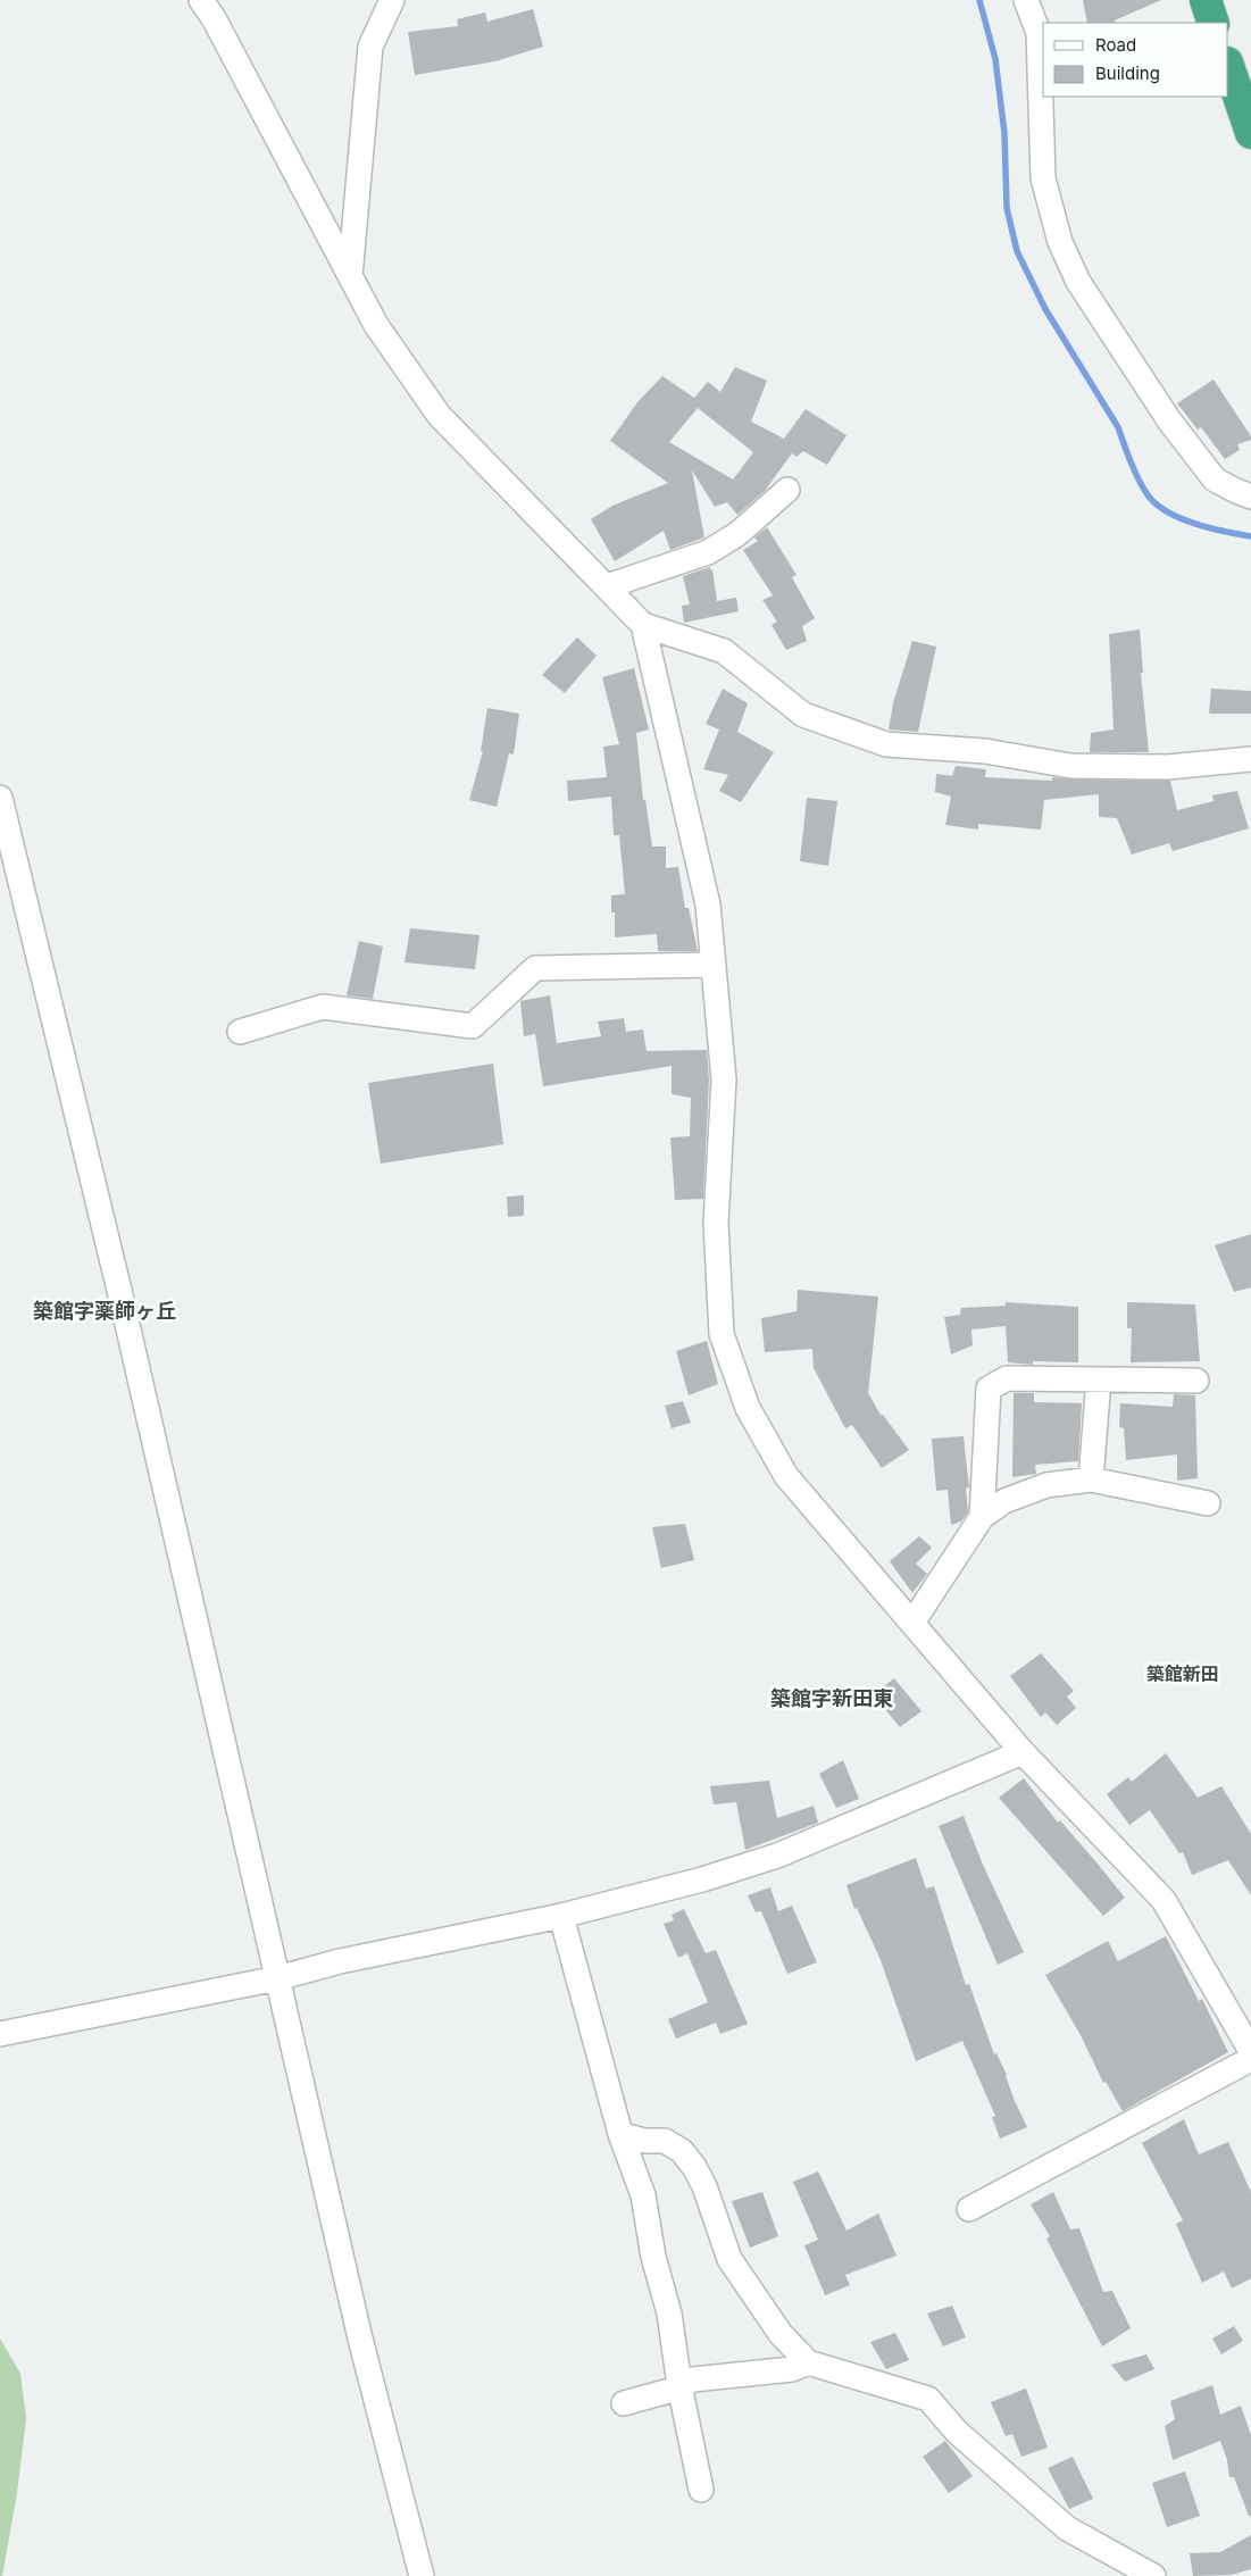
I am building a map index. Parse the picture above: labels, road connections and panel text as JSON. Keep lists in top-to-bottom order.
{
  "districts": ["築館字薬師ヶ丘", "築館新田", "築館字新田東"],
  "legend": ["Road", "Building"]
}
